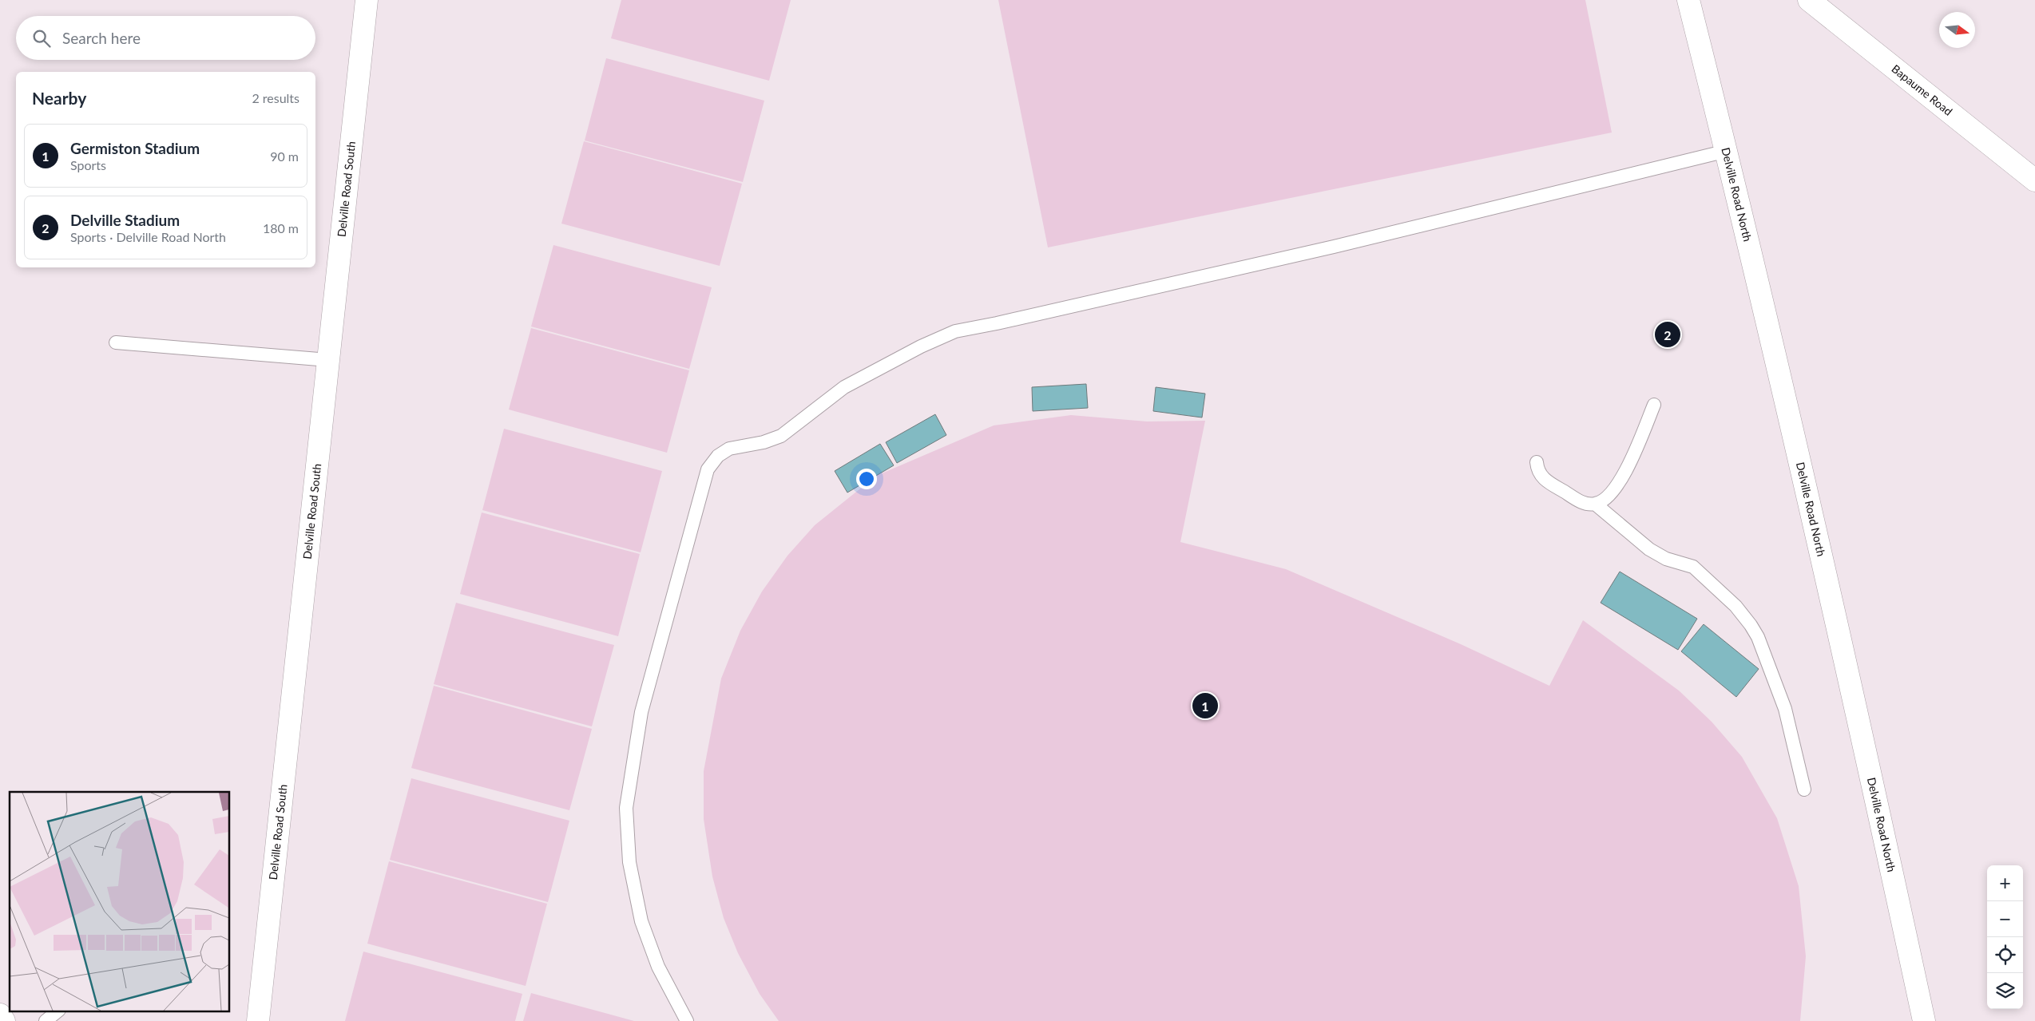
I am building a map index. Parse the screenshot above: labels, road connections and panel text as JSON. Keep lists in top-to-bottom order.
{
  "streets": {
    "street": ["Bapaume Road", "Delville Road South", "Delville Road North"]
  },
  "north": "right",
  "page": {
    "search": "Search here",
    "heading": ["Nearby", "2 results"],
    "list": [
      {
        "mark": "1",
        "name": "Germiston Stadium",
        "note": "Sports",
        "value": "90 m"
      },
      {
        "mark": "2",
        "name": "Delville Stadium",
        "note": "Sports · Delville Road North",
        "value": "180 m"
      }
    ],
    "pins": ["2", "1"],
    "map_buttons": ["+", "−"]
  }
}
